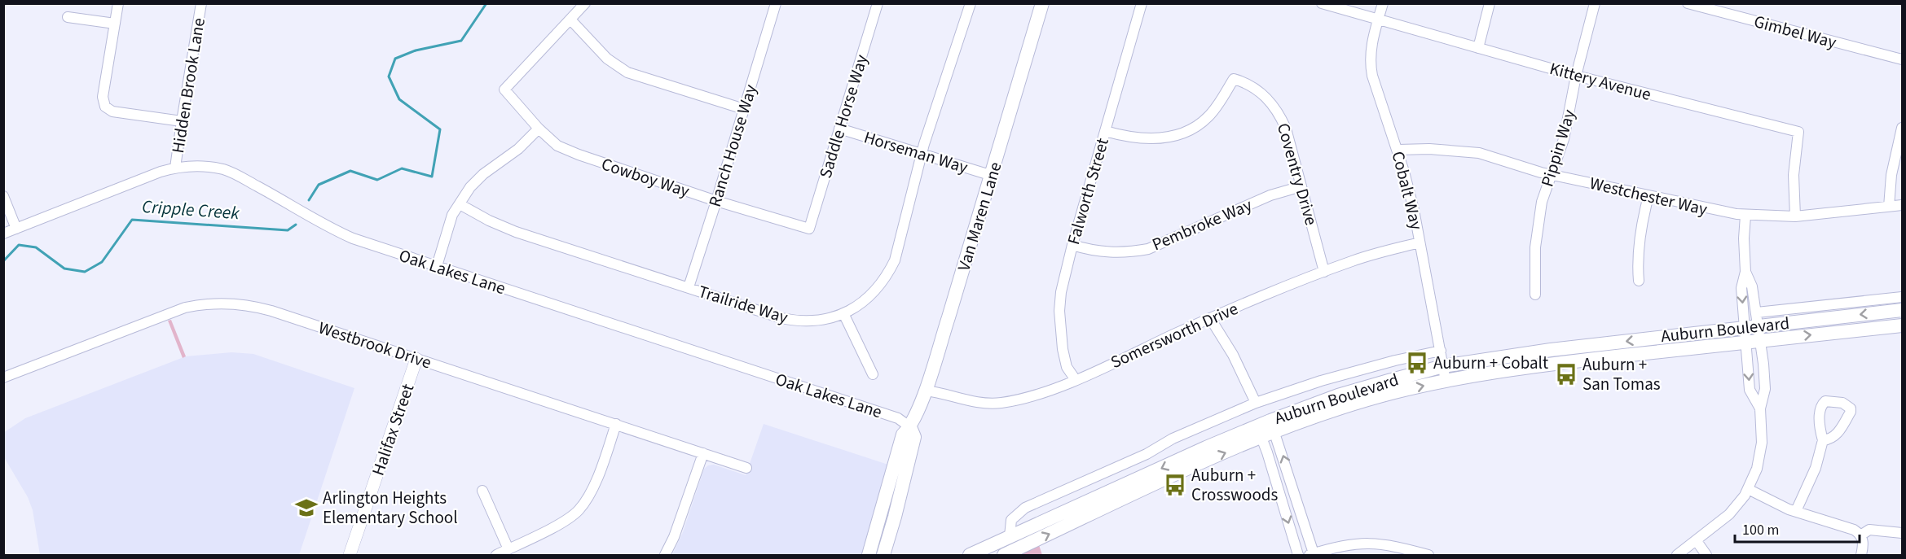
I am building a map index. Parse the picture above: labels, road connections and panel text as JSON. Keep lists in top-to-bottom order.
{
  "streets": {
    "main road": ["Van Maren Lane", "Auburn Boulevard"],
    "street": [
      "Gimbel Way",
      "Kittery Avenue",
      "Hidden Brook Lane",
      "Saddle Horse Way",
      "Ranch House Way",
      "Pippin Way",
      "Horseman Way",
      "Coventry Drive",
      "Cowboy Way",
      "Cobalt Way",
      "Falworth Street",
      "Westchester Way",
      "Pembroke Way",
      "Oak Lakes Lane",
      "Trailride Way",
      "Somersworth Drive",
      "Westbrook Drive",
      "Halifax Street"
    ]
  },
  "crossings": [
    ["Kittery Avenue", "Pippin Way"],
    ["Kittery Avenue", "Cobalt Way"],
    ["Kittery Avenue", "Westchester Way"],
    ["Hidden Brook Lane", "Oak Lakes Lane"],
    ["Saddle Horse Way", "Horseman Way"],
    ["Saddle Horse Way", "Cowboy Way"],
    ["Ranch House Way", "Cowboy Way"],
    ["Ranch House Way", "Trailride Way"],
    ["Pippin Way", "Westchester Way"],
    ["Horseman Way", "Van Maren Lane"],
    ["Horseman Way", "Trailride Way"],
    ["Coventry Drive", "Falworth Street"],
    ["Coventry Drive", "Pembroke Way"],
    ["Coventry Drive", "Somersworth Drive"],
    ["Cobalt Way", "Westchester Way"],
    ["Cobalt Way", "Auburn Boulevard"],
    ["Cobalt Way", "Somersworth Drive"],
    ["Falworth Street", "Pembroke Way"],
    ["Falworth Street", "Somersworth Drive"],
    ["Van Maren Lane", "Oak Lakes Lane"],
    ["Van Maren Lane", "Somersworth Drive"],
    ["Westbrook Drive", "Halifax Street"]
  ],
  "water": ["Cripple Creek"],
  "places": {
    "bus stop": ["Auburn + Cobalt", "Auburn + San Tomas", "Auburn + Crosswoods"],
    "school or university": ["Arlington Heights Elementary School"]
  },
  "scale_bar": "100 m"
}
